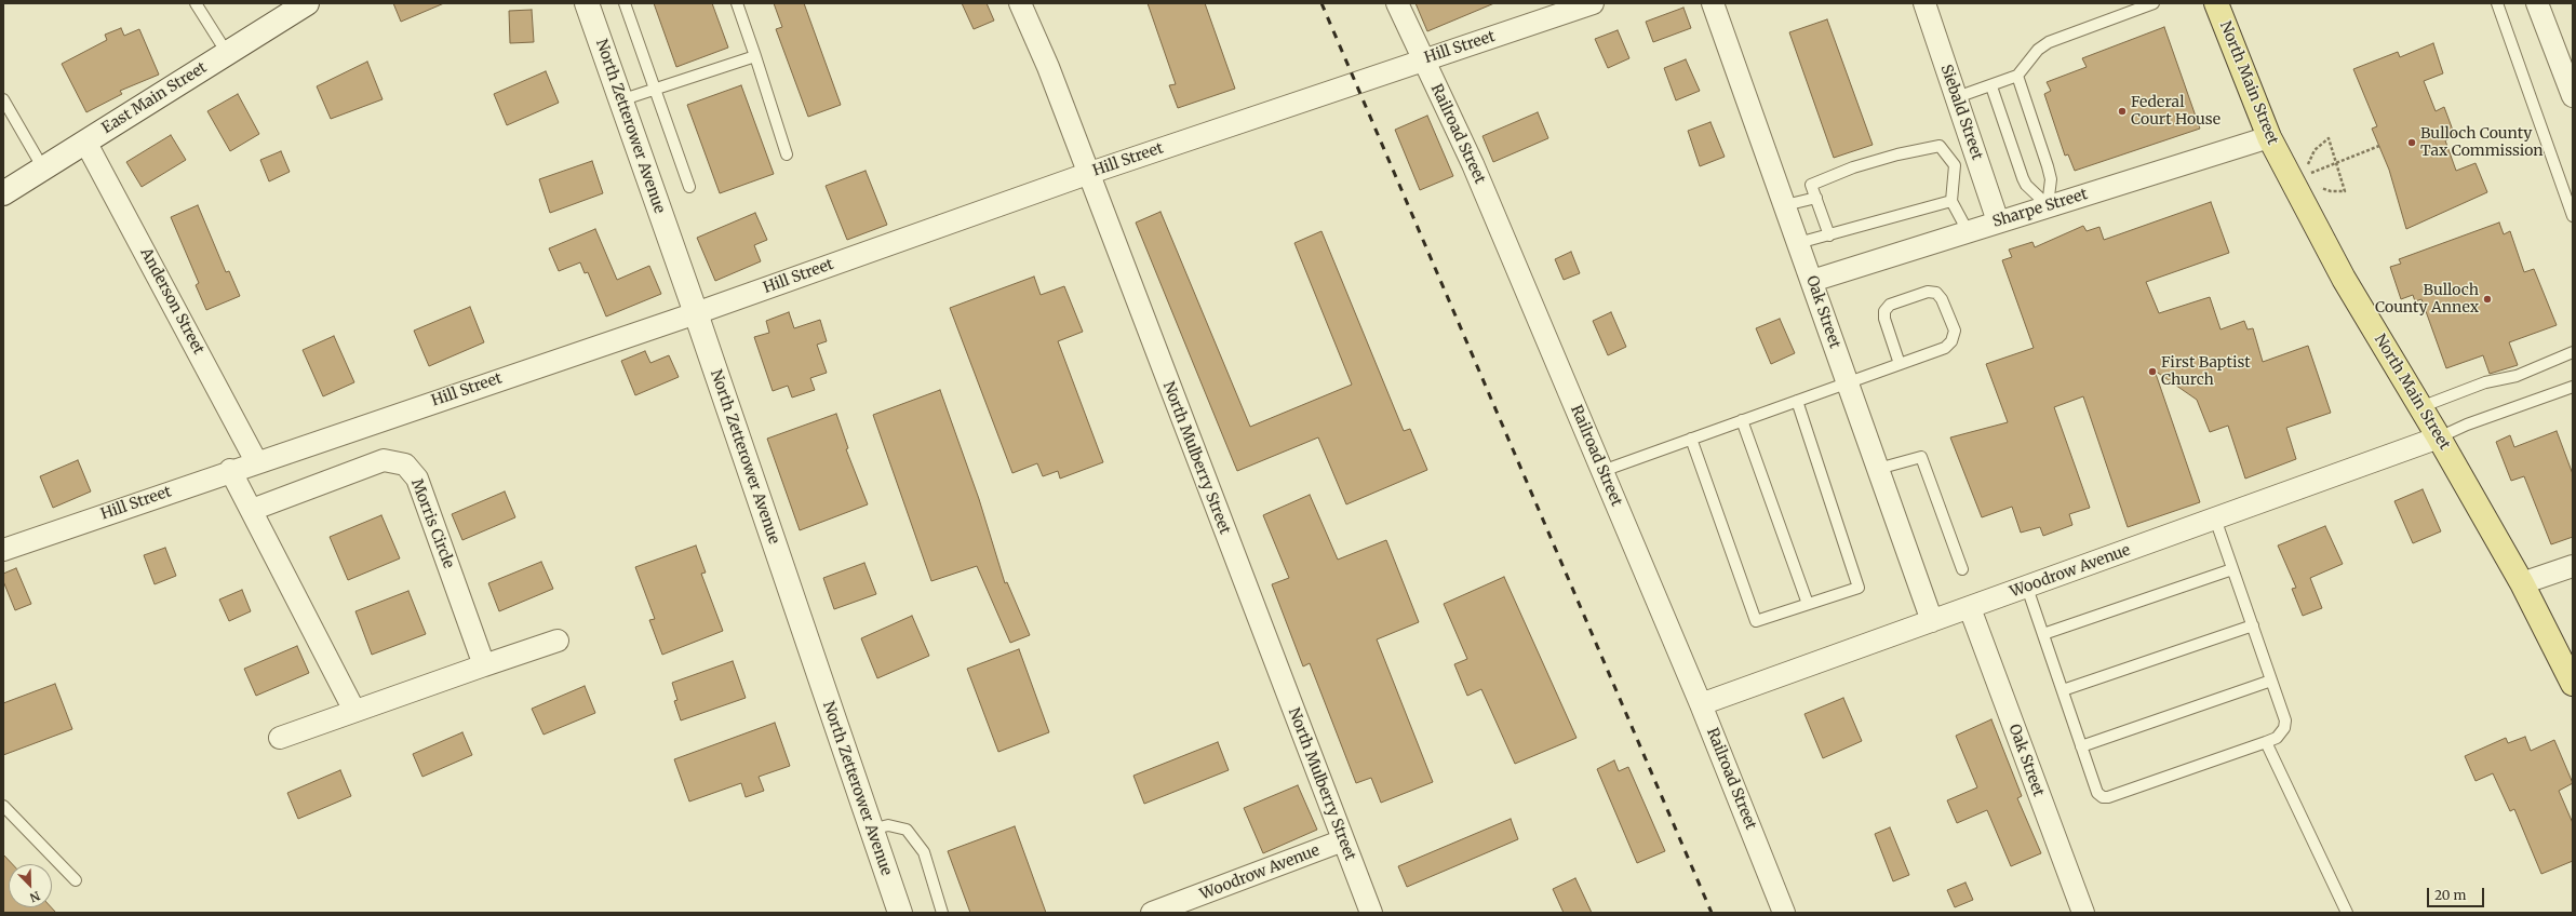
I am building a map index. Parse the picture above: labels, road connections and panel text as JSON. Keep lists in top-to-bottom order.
{
  "streets": {
    "main road": ["North Main Street"],
    "street": [
      "Hill Street",
      "East Main Street",
      "Siebald Street",
      "North Zetterower Avenue",
      "Railroad Street",
      "Sharpe Street",
      "Anderson Street",
      "Oak Street",
      "North Mulberry Street",
      "Morris Circle",
      "Woodrow Avenue"
    ]
  },
  "crossings": [
    ["Hill Street", "North Zetterower Avenue"],
    ["Hill Street", "Railroad Street"],
    ["Hill Street", "Anderson Street"],
    ["Hill Street", "North Mulberry Street"],
    ["North Main Street", "Sharpe Street"],
    ["North Main Street", "Woodrow Avenue"],
    ["East Main Street", "Anderson Street"],
    ["Siebald Street", "Sharpe Street"],
    ["Railroad Street", "Woodrow Avenue"],
    ["Sharpe Street", "Oak Street"],
    ["Oak Street", "Woodrow Avenue"],
    ["North Mulberry Street", "Woodrow Avenue"]
  ],
  "places": [
    "Federal Court House",
    "Bulloch County Tax Commission",
    "Bulloch County Annex",
    "First Baptist Church"
  ],
  "scale_bar": "20 m",
  "north": "bottom right"
}
